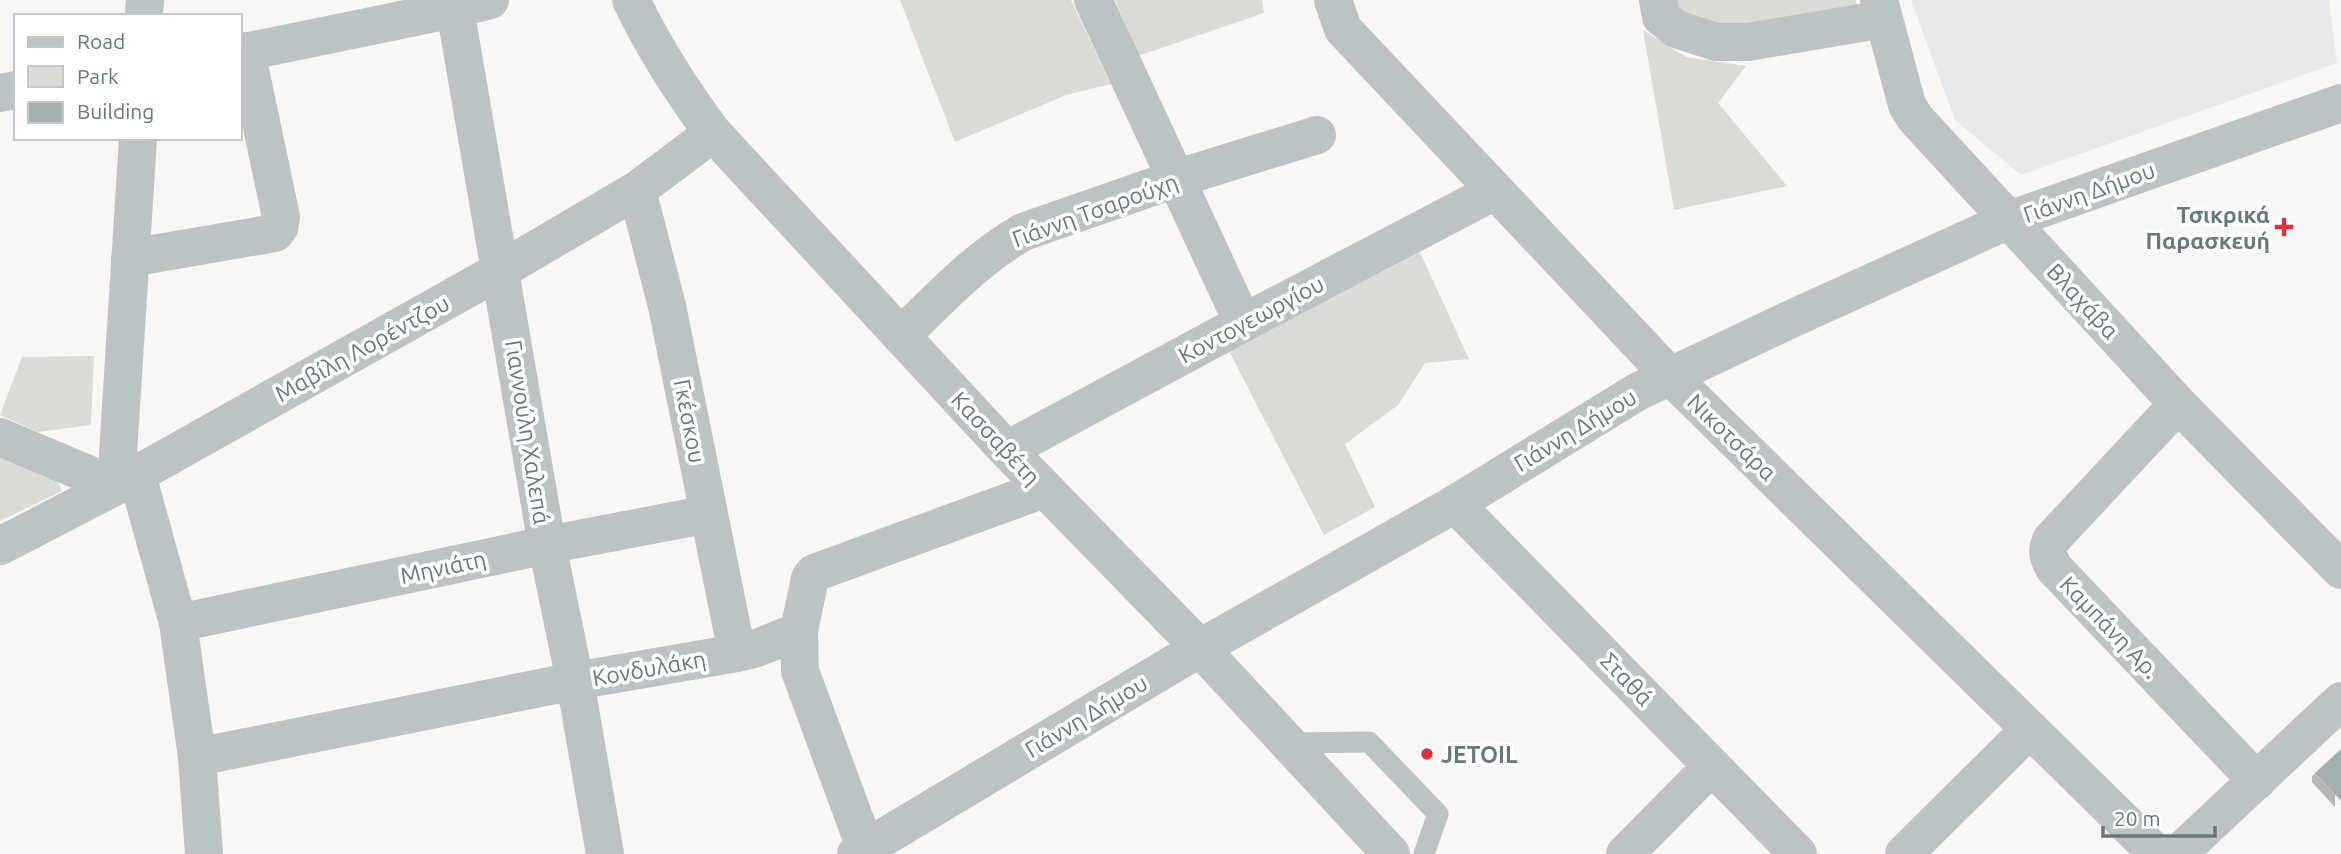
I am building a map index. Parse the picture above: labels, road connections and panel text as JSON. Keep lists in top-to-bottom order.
{
  "streets": {
    "street": [
      "Γιάννη Δήμου",
      "Γιάννη Τσαρούχη",
      "Βλαχάβα",
      "Κοντογεωργίου",
      "Μαβίλη Λορέντζου",
      "Γκέσκου",
      "Γιαννούλη Χαλεπά",
      "Νικοτσάρα",
      "Κασσαβέτη",
      "Μηνιάτη",
      "Καμπάνη Αρ.",
      "Κονδυλάκη",
      "Σταθά"
    ]
  },
  "crossings": [
    ["Γιάννη Δήμου", "Βλαχάβα"],
    ["Γιάννη Δήμου", "Νικοτσάρα"],
    ["Γιάννη Δήμου", "Κασσαβέτη"],
    ["Γιάννη Δήμου", "Σταθά"],
    ["Γιάννη Τσαρούχη", "Κασσαβέτη"],
    ["Βλαχάβα", "Καμπάνη Αρ."],
    ["Κοντογεωργίου", "Νικοτσάρα"],
    ["Κοντογεωργίου", "Κασσαβέτη"],
    ["Μαβίλη Λορέντζου", "Γκέσκου"],
    ["Μαβίλη Λορέντζου", "Γιαννούλη Χαλεπά"],
    ["Μαβίλη Λορέντζου", "Κασσαβέτη"],
    ["Γκέσκου", "Μηνιάτη"],
    ["Γκέσκου", "Κονδυλάκη"],
    ["Γιαννούλη Χαλεπά", "Μηνιάτη"],
    ["Γιαννούλη Χαλεπά", "Κονδυλάκη"]
  ],
  "places": {
    "health": ["Τσικρικά Παρασκευή"],
    "other": ["JETOIL"]
  },
  "legend": ["Road", "Park", "Building"],
  "scale_bar": "20 m"
}
